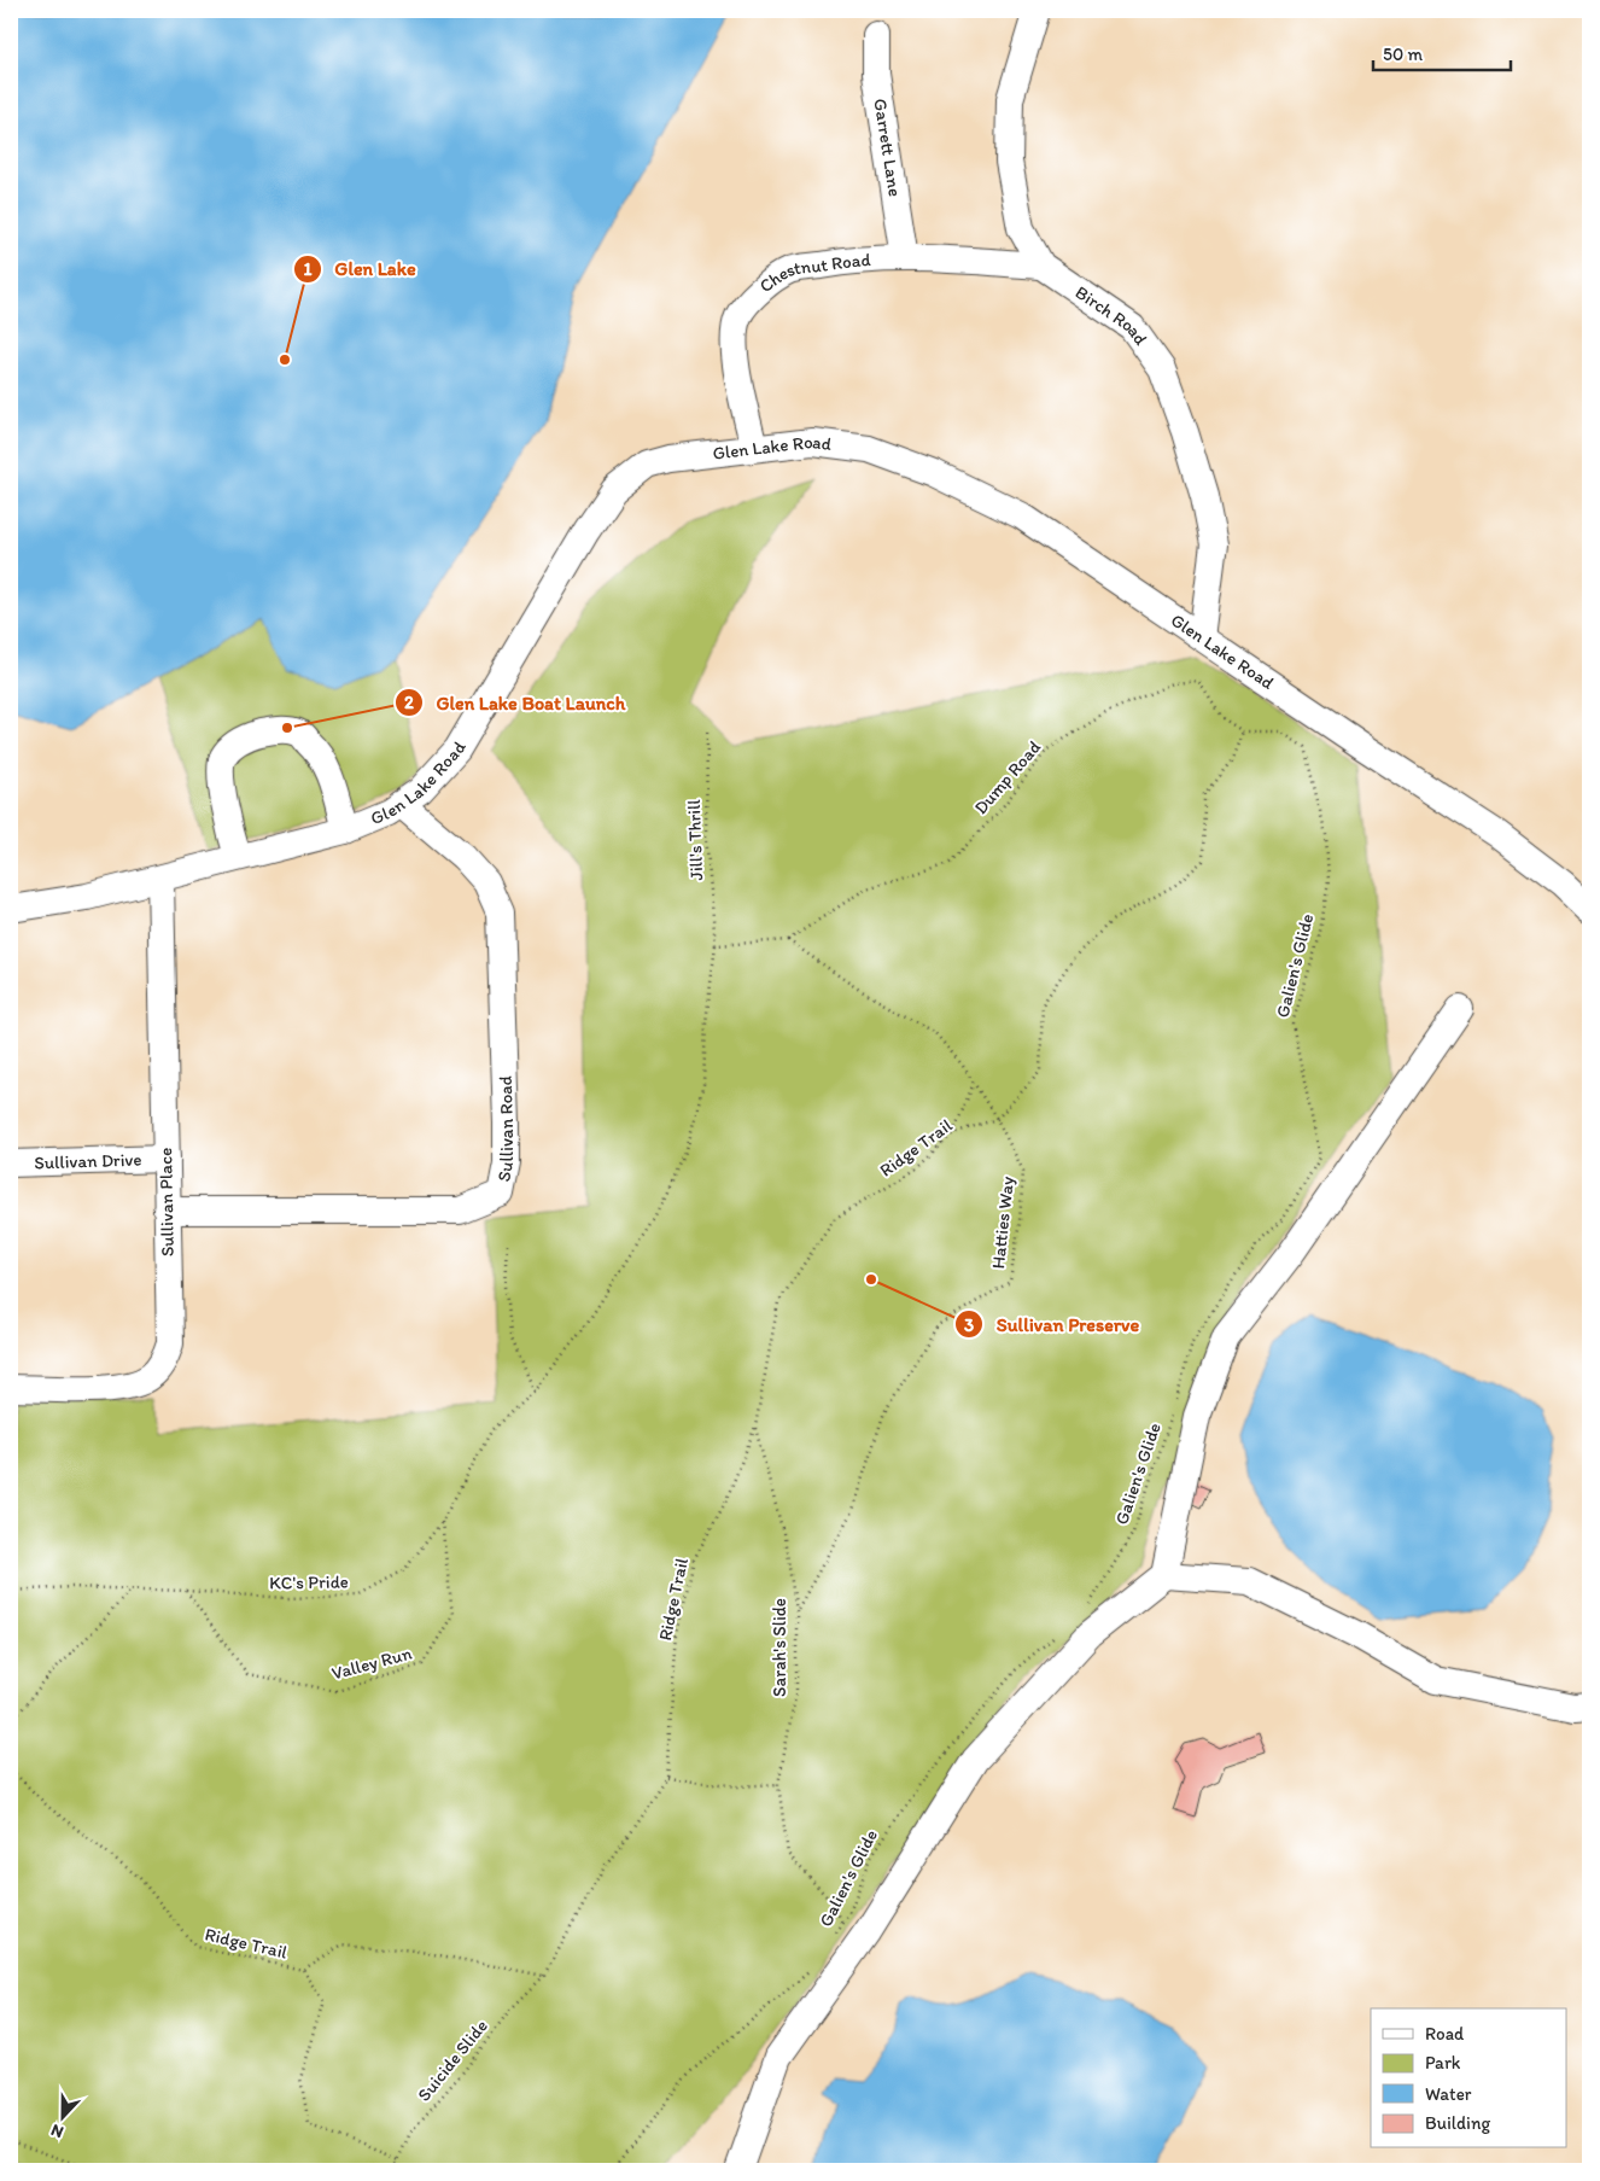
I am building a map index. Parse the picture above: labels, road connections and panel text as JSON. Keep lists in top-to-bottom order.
{
  "streets": {
    "street": [
      "Garrett Lane",
      "Chestnut Road",
      "Birch Road",
      "Glen Lake Road",
      "Sullivan Road",
      "Sullivan Drive",
      "Sullivan Place"
    ],
    "path": [
      "Dump Road",
      "Jill's Thrill",
      "Galien's Glide",
      "Ridge Trail",
      "Hatties Way",
      "KC's Pride",
      "Sarah's Slide",
      "Valley Run",
      "Suicide Slide"
    ]
  },
  "crossings": [
    ["Garrett Lane", "Chestnut Road"],
    ["Chestnut Road", "Birch Road"],
    ["Chestnut Road", "Glen Lake Road"],
    ["Birch Road", "Glen Lake Road"],
    ["Glen Lake Road", "Sullivan Road"],
    ["Glen Lake Road", "Sullivan Place"],
    ["Dump Road", "Galien's Glide"],
    ["Dump Road", "Hatties Way"],
    ["Jill's Thrill", "KC's Pride"],
    ["Galien's Glide", "Sarah's Slide"],
    ["Sullivan Road", "Sullivan Place"],
    ["Ridge Trail", "Hatties Way"],
    ["Ridge Trail", "Sarah's Slide"],
    ["Ridge Trail", "Suicide Slide"],
    ["Sullivan Drive", "Sullivan Place"],
    ["Hatties Way", "Sarah's Slide"],
    ["KC's Pride", "Valley Run"]
  ],
  "places": ["Glen Lake", "Glen Lake Boat Launch", "Sullivan Preserve"],
  "legend": [
    "Road",
    "Park",
    "Water",
    "Building"
  ],
  "scale_bar": "50 m",
  "north": "bottom"
}
